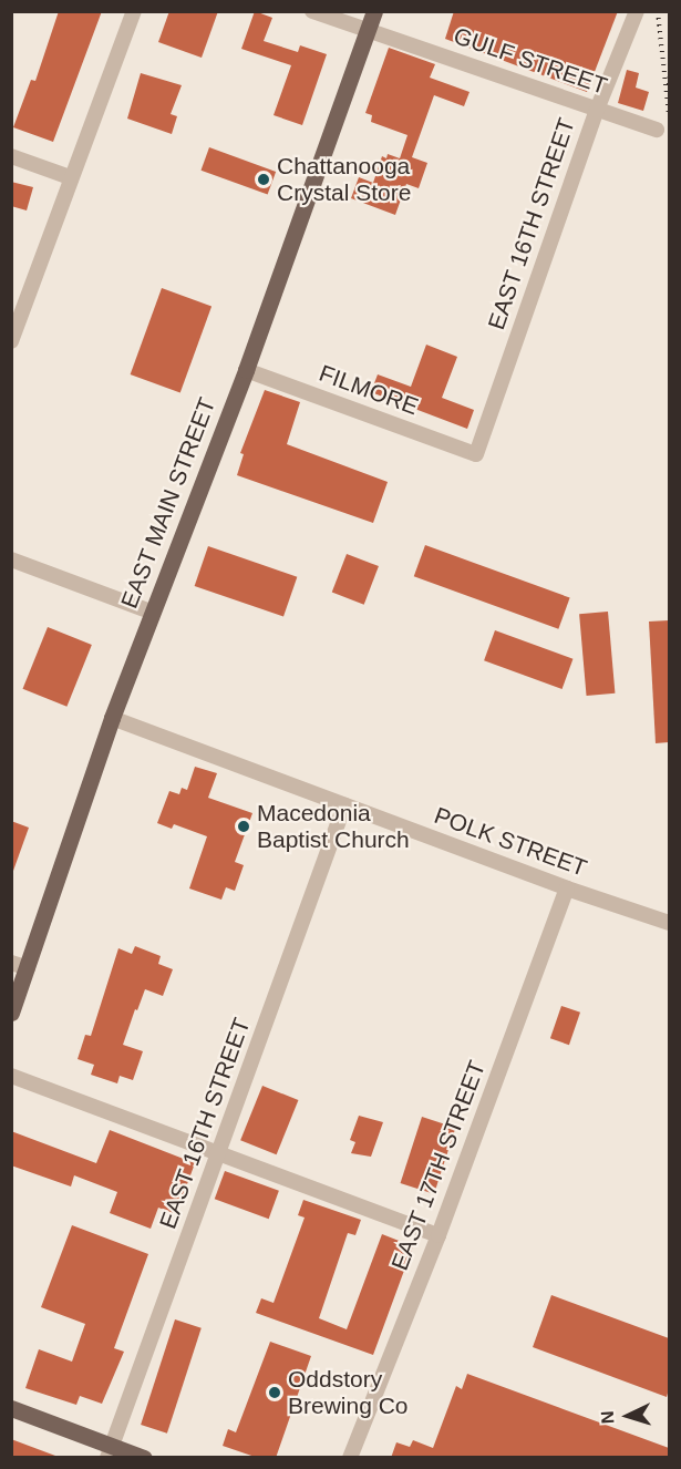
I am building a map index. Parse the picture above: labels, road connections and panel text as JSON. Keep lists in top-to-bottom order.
{
  "streets": {
    "main road": ["EAST MAIN STREET"],
    "street": [
      "GULF STREET",
      "EAST 16TH STREET",
      "FILMORE",
      "POLK STREET",
      "EAST 17TH STREET"
    ]
  },
  "crossings": [
    ["GULF STREET", "EAST 16TH STREET"],
    ["GULF STREET", "EAST MAIN STREET"],
    ["EAST 16TH STREET", "FILMORE"],
    ["EAST 16TH STREET", "POLK STREET"],
    ["FILMORE", "EAST MAIN STREET"],
    ["EAST MAIN STREET", "POLK STREET"],
    ["POLK STREET", "EAST 17TH STREET"]
  ],
  "places": ["Chattanooga Crystal Store", "Macedonia Baptist Church", "Oddstory Brewing Co"],
  "north": "left"
}
